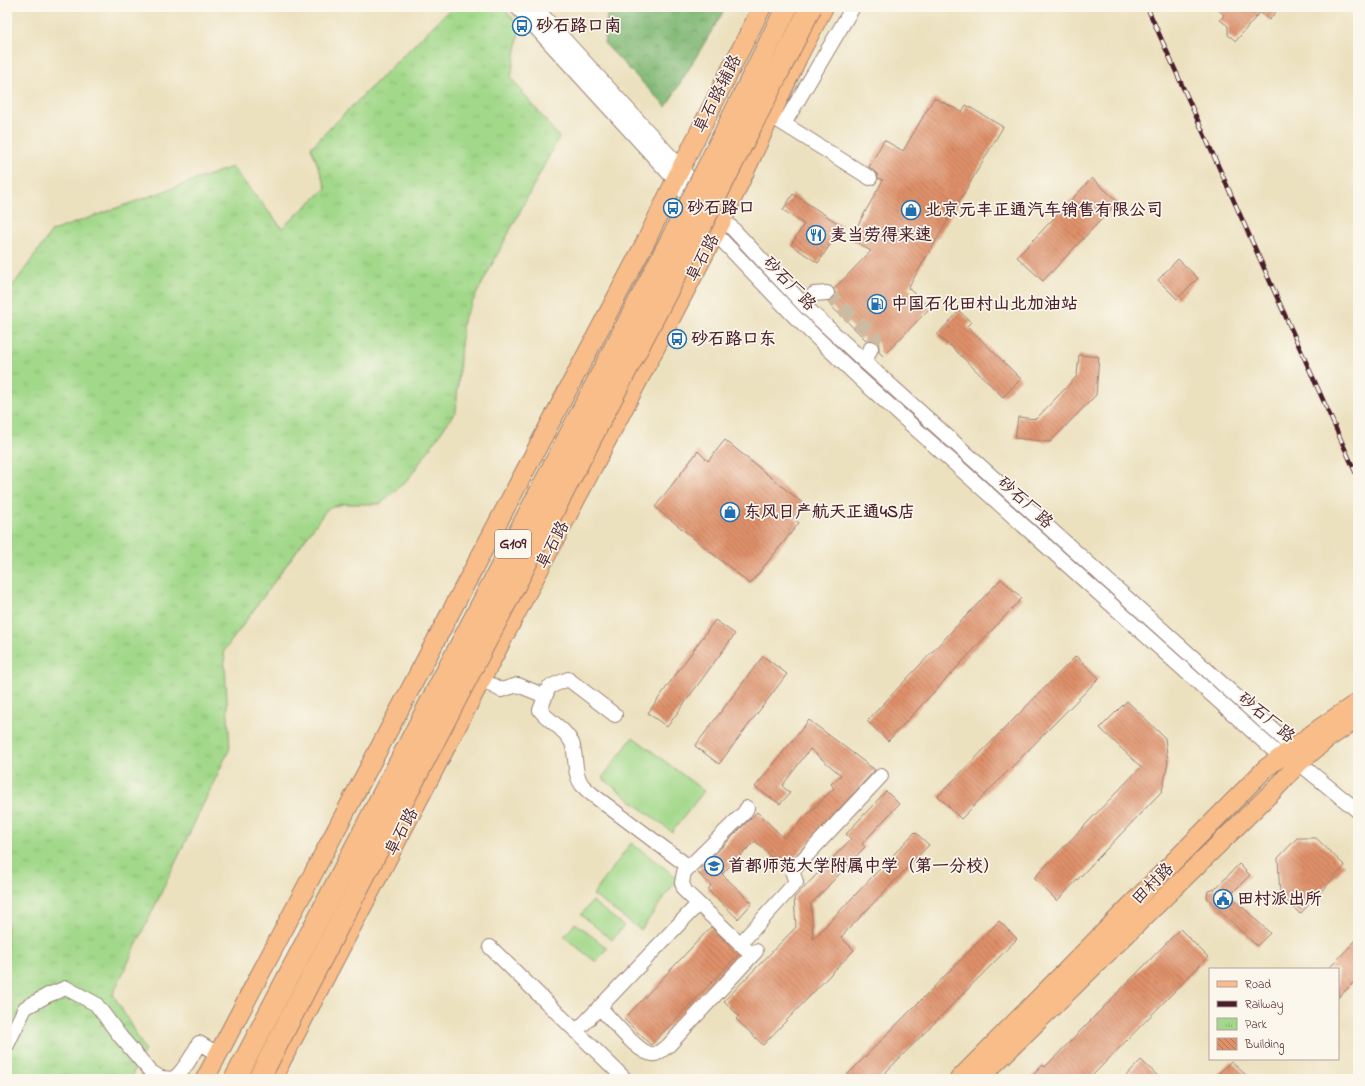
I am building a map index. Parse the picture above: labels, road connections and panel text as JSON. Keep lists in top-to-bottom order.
{
  "streets": {
    "highway": ["阜石路", "G109"],
    "main road": ["阜石路辅路", "田村路"],
    "street": ["砂石厂路"]
  },
  "crossings": [
    ["阜石路辅路", "砂石厂路"],
    ["阜石路", "砂石厂路"],
    ["砂石厂路", "田村路"]
  ],
  "places": {
    "bus stop": ["砂石路口南", "砂石路口", "砂石路口东"],
    "shop": ["北京元丰正通汽车销售有限公司", "东风日产航天正通4S店"],
    "restaurant": ["麦当劳得来速"],
    "fuel station": ["中国石化田村山北加油站"],
    "school or university": ["首都师范大学附属中学（第一分校）"],
    "public building": ["田村派出所"]
  },
  "legend": [
    "Road",
    "Railway",
    "Park",
    "Building"
  ]
}
